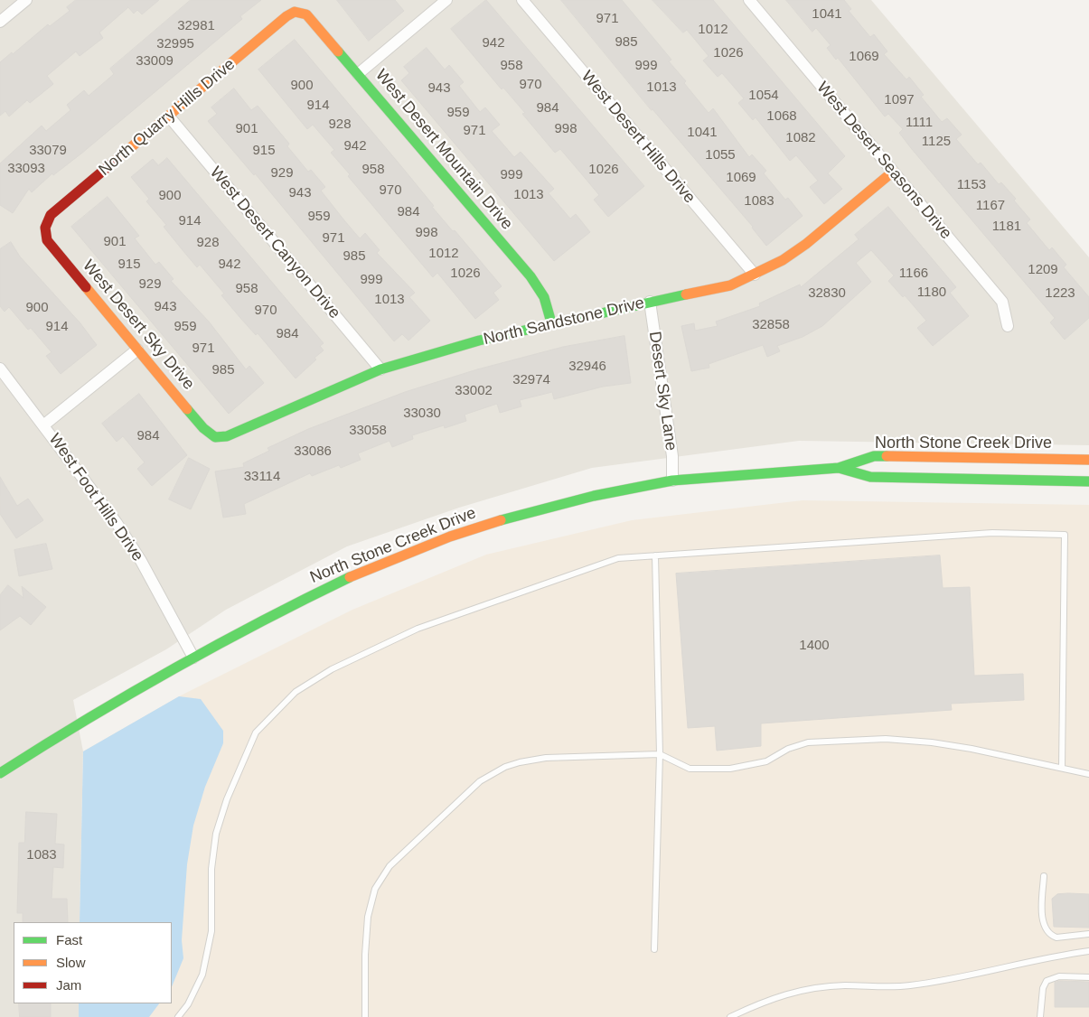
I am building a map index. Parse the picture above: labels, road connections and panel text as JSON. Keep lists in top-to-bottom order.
{
  "streets": {
    "street": [
      "North Quarry Hills Drive",
      "West Desert Hills Drive",
      "West Desert Mountain Drive",
      "West Desert Seasons Drive",
      "West Desert Canyon Drive",
      "North Sandstone Drive",
      "West Desert Sky Drive",
      "Desert Sky Lane",
      "North Stone Creek Drive",
      "West Foot Hills Drive"
    ]
  },
  "crossings": [
    ["North Quarry Hills Drive", "West Desert Mountain Drive"],
    ["North Quarry Hills Drive", "West Desert Canyon Drive"],
    ["North Quarry Hills Drive", "West Desert Sky Drive"],
    ["West Desert Hills Drive", "North Sandstone Drive"],
    ["West Desert Mountain Drive", "North Sandstone Drive"],
    ["West Desert Seasons Drive", "North Sandstone Drive"],
    ["West Desert Canyon Drive", "North Sandstone Drive"],
    ["North Sandstone Drive", "West Desert Sky Drive"],
    ["North Sandstone Drive", "Desert Sky Lane"],
    ["Desert Sky Lane", "North Stone Creek Drive"],
    ["North Stone Creek Drive", "West Foot Hills Drive"]
  ],
  "house_numbers": [
    "1041",
    "971",
    "32981",
    "1012",
    "985",
    "942",
    "32995",
    "1026",
    "1069",
    "33009",
    "958",
    "999",
    "970",
    "900",
    "1013",
    "943",
    "1054",
    "1097",
    "914",
    "984",
    "959",
    "1068",
    "1111",
    "928",
    "901",
    "998",
    "971",
    "1041",
    "1082",
    "1125",
    "942",
    "33079",
    "915",
    "1055",
    "33093",
    "958",
    "1026",
    "929",
    "999",
    "1069",
    "1153",
    "970",
    "943",
    "1013",
    "900",
    "1083",
    "1167",
    "984",
    "959",
    "914",
    "1181",
    "998",
    "971",
    "901",
    "928",
    "1012",
    "985",
    "915",
    "942",
    "1209",
    "1026",
    "1166",
    "999",
    "929",
    "958",
    "1180",
    "32830",
    "1223",
    "1013",
    "943",
    "900",
    "970",
    "32858",
    "914",
    "959",
    "984",
    "971",
    "32946",
    "985",
    "32974",
    "33002",
    "33030",
    "33058",
    "984",
    "33086",
    "33114",
    "1400",
    "1083"
  ],
  "legend": ["Fast", "Slow", "Jam"]
}
